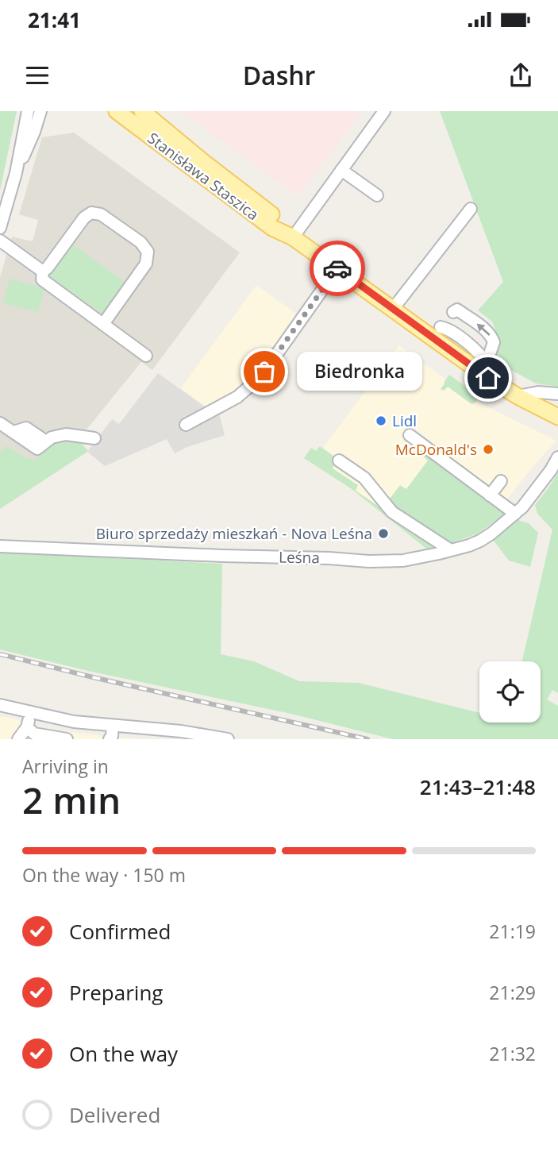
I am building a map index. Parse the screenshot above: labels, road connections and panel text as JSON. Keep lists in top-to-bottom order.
{
  "streets": {
    "main road": ["Stanisława Staszica"],
    "street": ["Leśna"]
  },
  "places": [
    "Biedronka",
    "Lidl",
    "McDonald's",
    "Biuro sprzedaży mieszkań - Nova Leśna"
  ],
  "page": {
    "status": "21:41",
    "header": "Dashr",
    "bubble": "Biedronka",
    "heading": ["2 min", "Arriving in", "21:43–21:48"],
    "bar": "On the way · 150 m",
    "list": [
      ["Confirmed", "21:19"],
      ["Preparing", "21:29"],
      ["On the way", "21:32"],
      "Delivered"
    ]
  }
}
